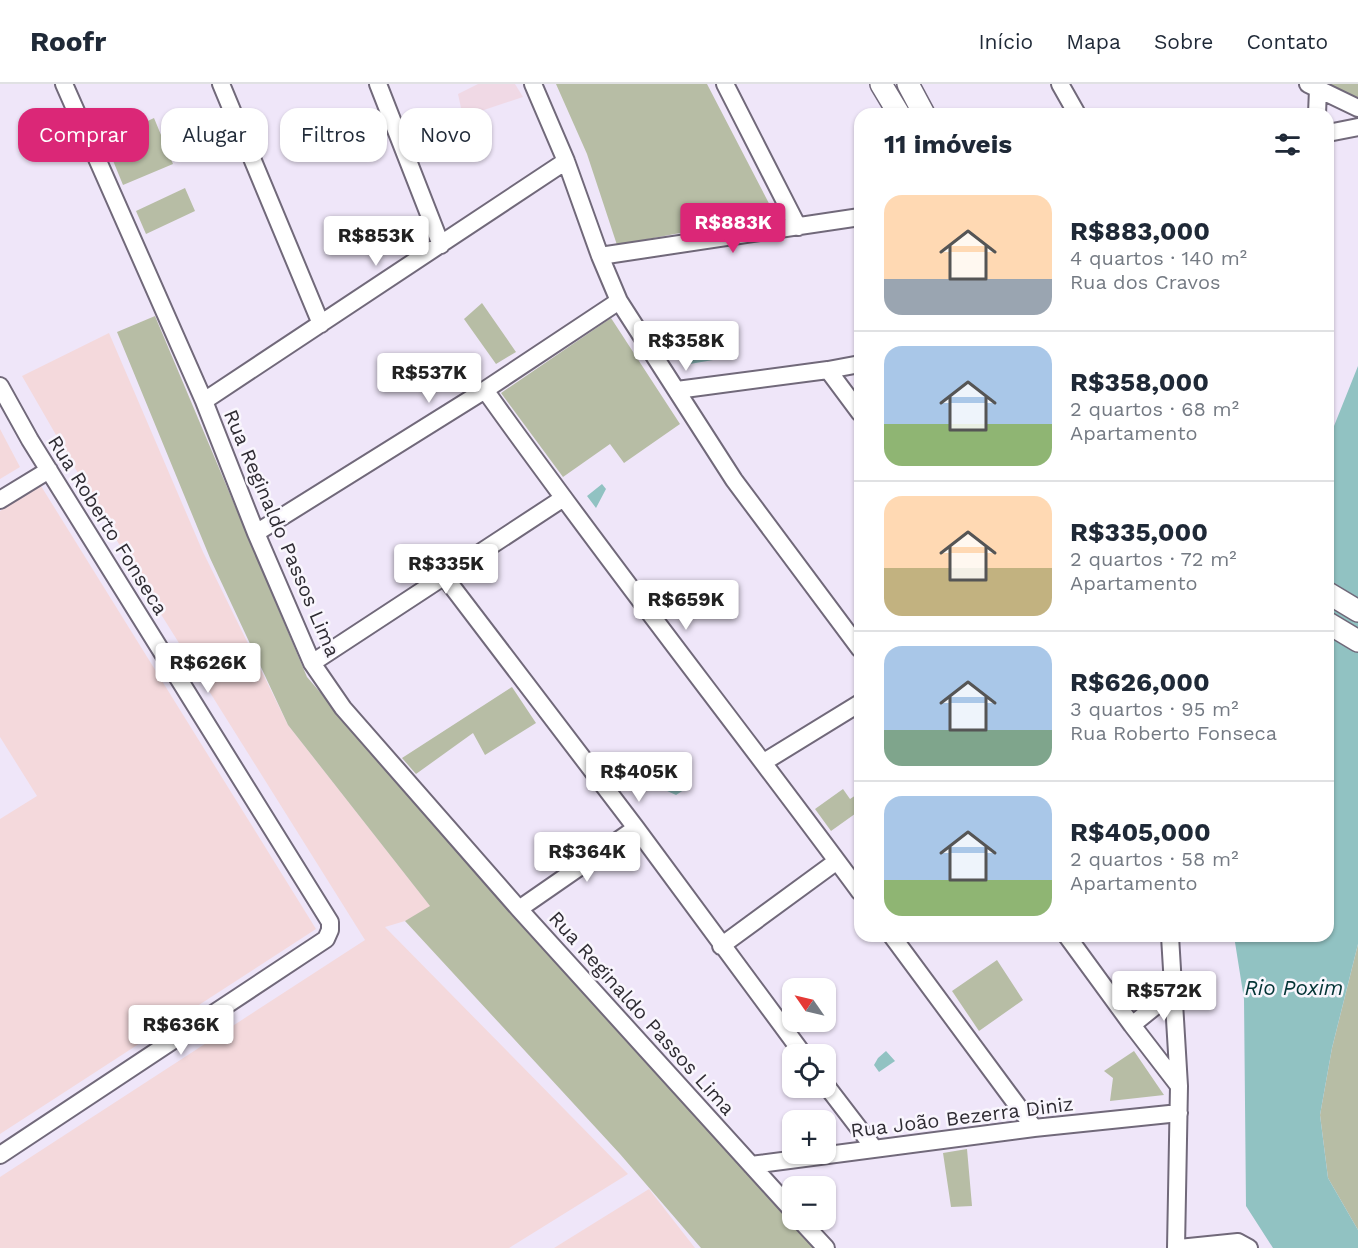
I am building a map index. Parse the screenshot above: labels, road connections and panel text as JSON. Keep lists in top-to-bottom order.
{
  "streets": {
    "street": ["Rua Roberto Fonseca", "Rua Reginaldo Passos Lima", "Rua João Bezerra Diniz"]
  },
  "crossings": [
    ["Rua Reginaldo Passos Lima", "Rua João Bezerra Diniz"]
  ],
  "water": ["Rio Poxim"],
  "north": "top left",
  "page": {
    "header": "Roofr",
    "nav": [
      "Início",
      "Mapa",
      "Sobre",
      "Contato"
    ],
    "chip": [
      "Comprar",
      "Alugar",
      "Filtros",
      "Novo"
    ],
    "heading": "11 imóveis",
    "list": [
      {
        "name": "R$883,000",
        "note": "4 quartos · 140 m² · Rua dos Cravos"
      },
      {
        "name": "R$358,000",
        "note": "2 quartos · 68 m² · Apartamento"
      },
      {
        "name": "R$335,000",
        "note": "2 quartos · 72 m² · Apartamento"
      },
      {
        "name": "R$626,000",
        "note": "3 quartos · 95 m² · Rua Roberto Fonseca"
      },
      {
        "name": "R$405,000",
        "note": "2 quartos · 58 m² · Apartamento"
      }
    ],
    "price": [
      "R$883K",
      "R$853K",
      "R$358K",
      "R$537K",
      "R$335K",
      "R$659K",
      "R$626K",
      "R$405K",
      "R$364K",
      "R$572K",
      "R$636K"
    ],
    "map_buttons": ["+", "−"]
  }
}
